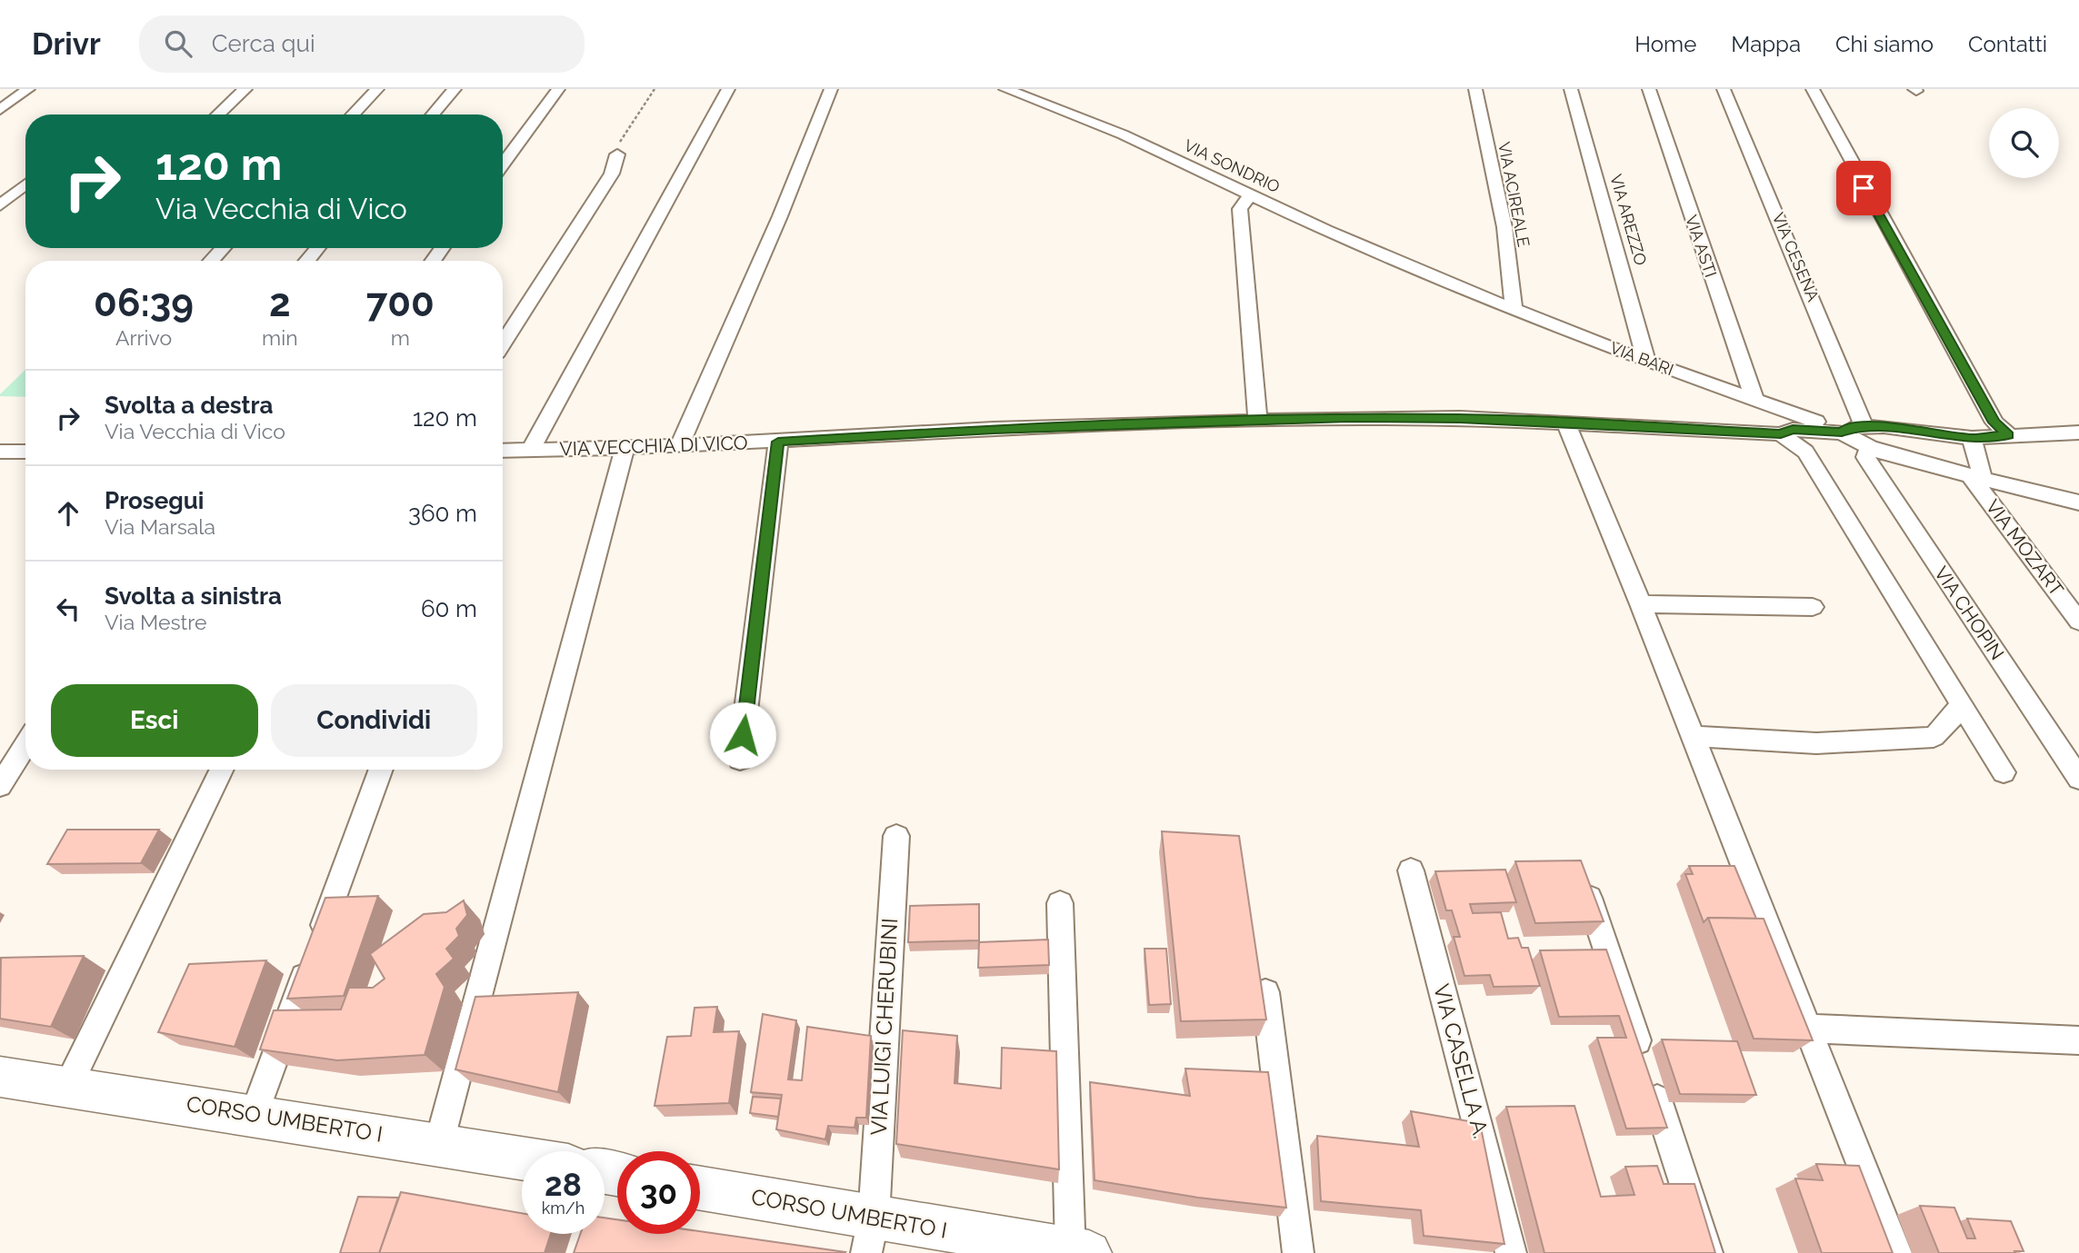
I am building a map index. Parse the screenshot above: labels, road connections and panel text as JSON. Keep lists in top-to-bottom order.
{
  "streets": {
    "street": [
      "VIA SONDRIO",
      "VIA ACIREALE",
      "VIA AREZZO",
      "VIA ASTI",
      "VIA CESENA",
      "VIA BARI",
      "VIA VECCHIA DI VICO",
      "VIA MOZART",
      "VIA CHOPIN",
      "VIA LUIGI CHERUBINI",
      "VIA CASELLA A.",
      "CORSO UMBERTO I"
    ]
  },
  "crossings": [
    ["VIA SONDRIO", "VIA BARI"],
    ["VIA ACIREALE", "VIA BARI"],
    ["VIA AREZZO", "VIA BARI"],
    ["VIA ASTI", "VIA BARI"],
    ["VIA CESENA", "VIA BARI"],
    ["VIA CESENA", "VIA CHOPIN"],
    ["VIA BARI", "VIA VECCHIA DI VICO"],
    ["VIA BARI", "VIA MOZART"],
    ["VIA BARI", "VIA CHOPIN"],
    ["VIA LUIGI CHERUBINI", "CORSO UMBERTO I"]
  ],
  "page": {
    "header": "Drivr",
    "search": "Cerca qui",
    "nav": [
      "Home",
      "Mappa",
      "Chi siamo",
      "Contatti"
    ],
    "turn": ["120 m", "Via Vecchia di Vico"],
    "eta": [
      "06:39",
      "Arrivo",
      "2",
      "min",
      "700",
      "m"
    ],
    "list": [
      {
        "name": "Svolta a destra",
        "note": "Via Vecchia di Vico",
        "value": "120 m"
      },
      {
        "name": "Prosegui",
        "note": "Via Marsala",
        "value": "360 m"
      },
      {
        "name": "Svolta a sinistra",
        "note": "Via Mestre",
        "value": "60 m"
      }
    ],
    "buttons": ["Esci", "Condividi"],
    "speed": "28 km/h",
    "limit": "30"
  }
}
